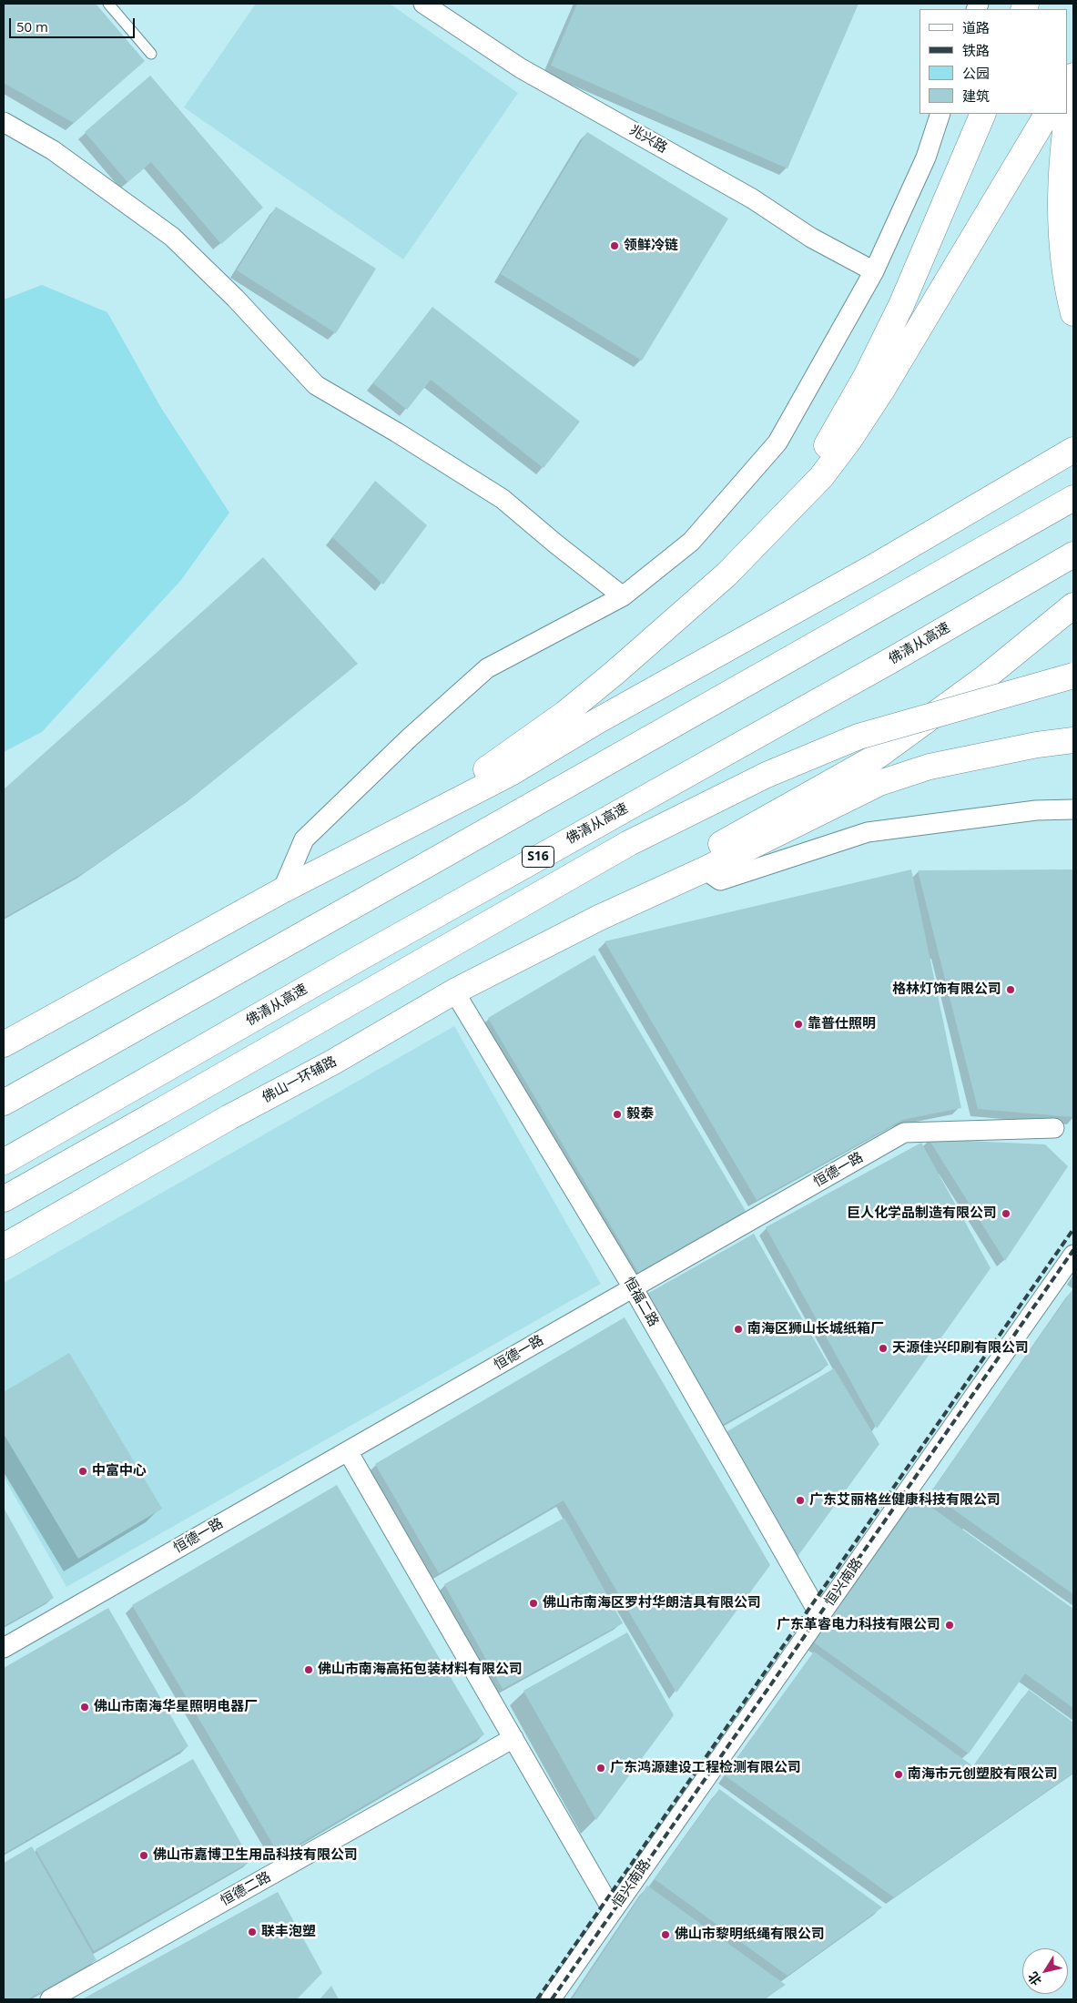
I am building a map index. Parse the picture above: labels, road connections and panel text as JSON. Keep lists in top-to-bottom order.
{
  "streets": {
    "main road": ["佛清从高速", "S16", "佛山一环辅路"],
    "street": [
      "兆兴路",
      "恒德一路",
      "恒福二路",
      "恒兴南路",
      "恒德二路"
    ]
  },
  "crossings": [
    ["佛山一环辅路", "恒福二路"],
    ["恒德一路", "恒福二路"],
    ["恒福二路", "恒兴南路"]
  ],
  "places": [
    "领鲜冷链",
    "格林灯饰有限公司",
    "靠普仕照明",
    "毅泰",
    "巨人化学品制造有限公司",
    "南海区狮山长城纸箱厂",
    "天源佳兴印刷有限公司",
    "中富中心",
    "广东艾丽格丝健康科技有限公司",
    "佛山市南海区罗村华朗洁具有限公司",
    "广东革睿电力科技有限公司",
    "佛山市南海高拓包装材料有限公司",
    "佛山市南海华星照明电器厂",
    "广东鸿源建设工程检测有限公司",
    "南海市元创塑胶有限公司",
    "佛山市嘉博卫生用品科技有限公司",
    "联丰泡塑",
    "佛山市黎明纸绳有限公司"
  ],
  "legend": [
    "道路",
    "铁路",
    "公园",
    "建筑"
  ],
  "scale_bar": "50 m",
  "north": "bottom left"
}
